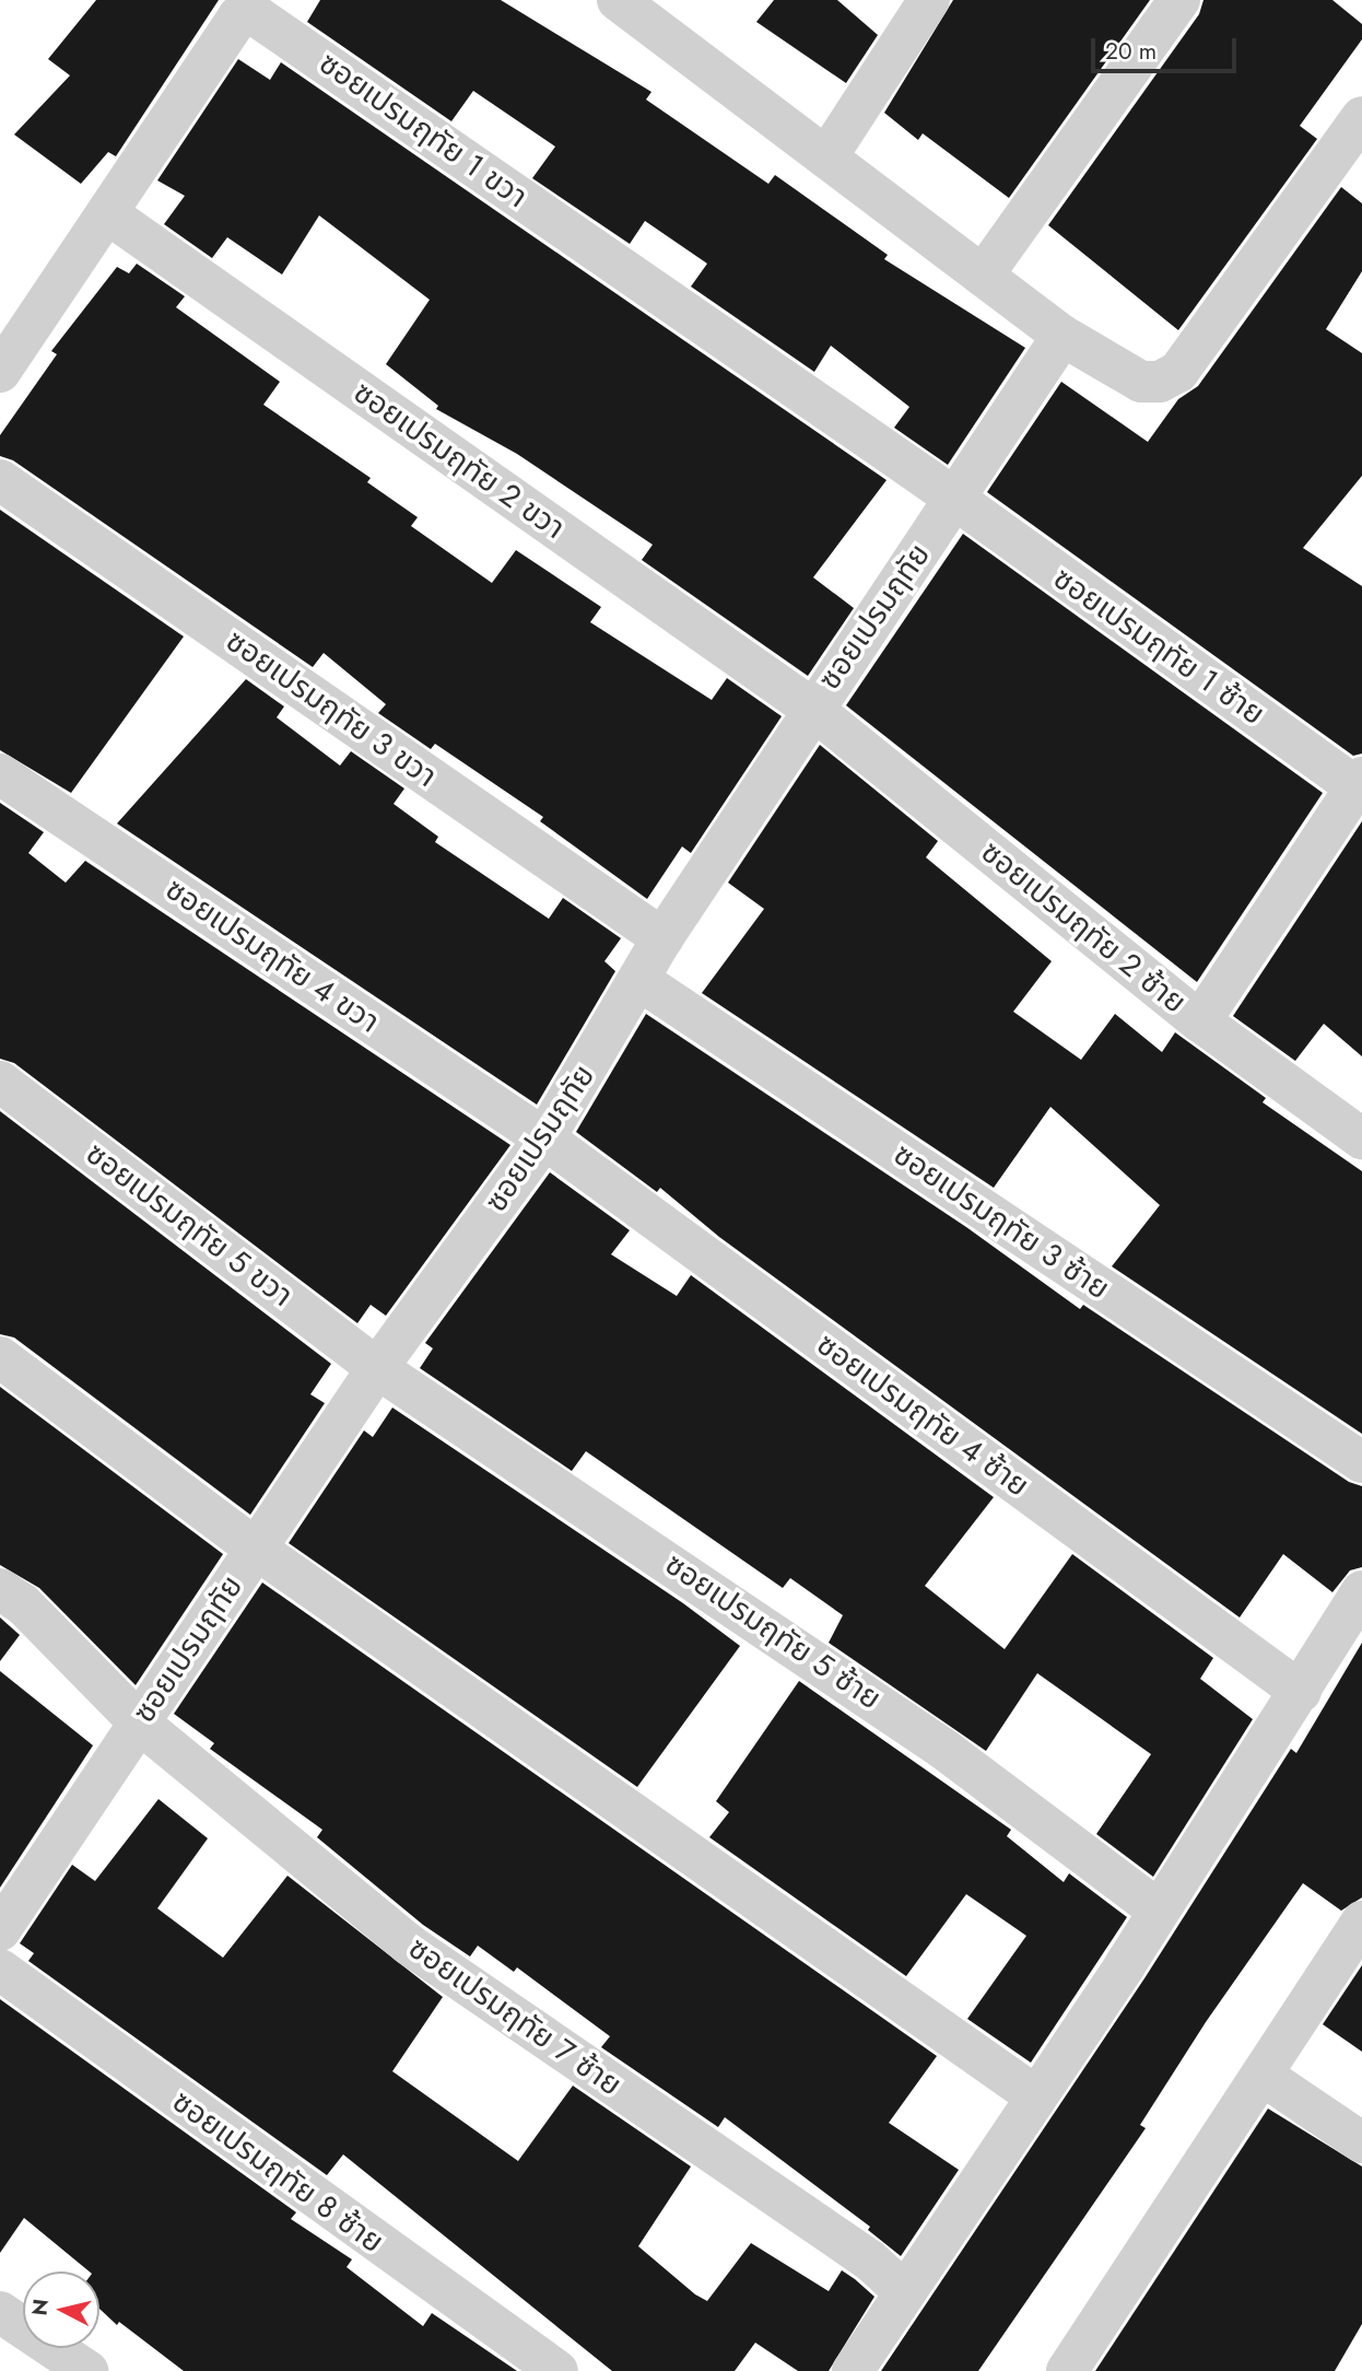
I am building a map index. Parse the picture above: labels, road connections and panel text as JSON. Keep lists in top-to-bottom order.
{
  "streets": {
    "street": [
      "ซอยเปรมฤทัย 1 ขวา",
      "ซอยเปรมฤทัย 2 ขวา",
      "ซอยเปรมฤทัย",
      "ซอยเปรมฤทัย 1 ซ้าย",
      "ซอยเปรมฤทัย 3 ขวา",
      "ซอยเปรมฤทัย 2 ซ้าย",
      "ซอยเปรมฤทัย 4 ขวา",
      "ซอยเปรมฤทัย 3 ซ้าย",
      "ซอยเปรมฤทัย 5 ขวา",
      "ซอยเปรมฤทัย 4 ซ้าย",
      "ซอยเปรมฤทัย 5 ซ้าย",
      "ซอยเปรมฤทัย 7 ซ้าย",
      "ซอยเปรมฤทัย 8 ซ้าย"
    ]
  },
  "crossings": [
    ["ซอยเปรมฤทัย 1 ขวา", "ซอยเปรมฤทัย 2 ขวา"],
    ["ซอยเปรมฤทัย 1 ขวา", "ซอยเปรมฤทัย"],
    ["ซอยเปรมฤทัย 1 ขวา", "ซอยเปรมฤทัย 1 ซ้าย"],
    ["ซอยเปรมฤทัย 2 ขวา", "ซอยเปรมฤทัย"],
    ["ซอยเปรมฤทัย 2 ขวา", "ซอยเปรมฤทัย 2 ซ้าย"],
    ["ซอยเปรมฤทัย", "ซอยเปรมฤทัย 1 ซ้าย"],
    ["ซอยเปรมฤทัย", "ซอยเปรมฤทัย 3 ขวา"],
    ["ซอยเปรมฤทัย", "ซอยเปรมฤทัย 2 ซ้าย"],
    ["ซอยเปรมฤทัย", "ซอยเปรมฤทัย 4 ขวา"],
    ["ซอยเปรมฤทัย", "ซอยเปรมฤทัย 3 ซ้าย"],
    ["ซอยเปรมฤทัย", "ซอยเปรมฤทัย 5 ขวา"],
    ["ซอยเปรมฤทัย", "ซอยเปรมฤทัย 4 ซ้าย"],
    ["ซอยเปรมฤทัย", "ซอยเปรมฤทัย 5 ซ้าย"],
    ["ซอยเปรมฤทัย", "ซอยเปรมฤทัย 7 ซ้าย"],
    ["ซอยเปรมฤทัย 4 ขวา", "ซอยเปรมฤทัย 4 ซ้าย"],
    ["ซอยเปรมฤทัย 5 ขวา", "ซอยเปรมฤทัย 5 ซ้าย"]
  ],
  "scale_bar": "20 m",
  "north": "left"
}
